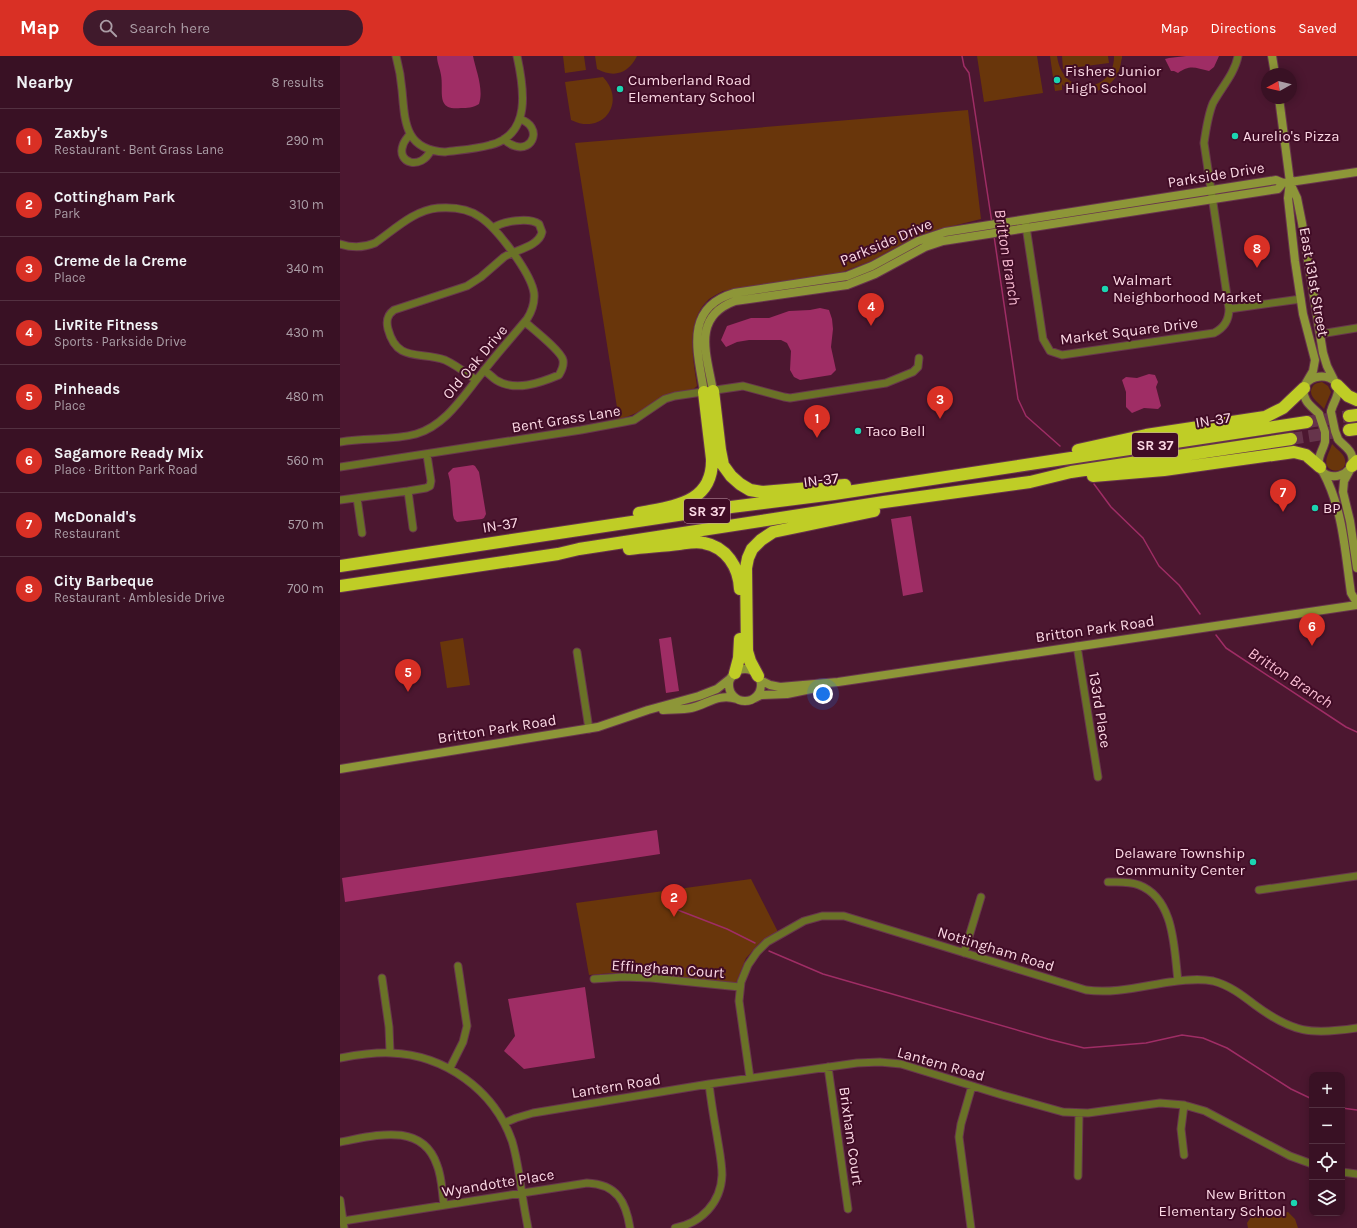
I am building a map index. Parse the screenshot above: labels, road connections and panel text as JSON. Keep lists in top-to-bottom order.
{
  "streets": {
    "highway": ["IN-37", "SR 37"],
    "street": [
      "Parkside Drive",
      "East 131st Street",
      "Market Square Drive",
      "Old Oak Drive",
      "Bent Grass Lane",
      "Britton Park Road",
      "133rd Place",
      "Nottingham Road",
      "Effingham Court",
      "Lantern Road",
      "Brixham Court",
      "Wyandotte Place"
    ]
  },
  "crossings": [
    ["Parkside Drive", "East 131st Street"],
    ["Parkside Drive", "Market Square Drive"],
    ["Parkside Drive", "Bent Grass Lane"],
    ["Britton Park Road", "133rd Place"],
    ["Nottingham Road", "Effingham Court"],
    ["Nottingham Road", "Lantern Road"],
    ["Lantern Road", "Brixham Court"]
  ],
  "water": ["Britton Branch"],
  "places": [
    "Fishers Junior High School",
    "Cumberland Road Elementary School",
    "Aurelio's Pizza",
    "Walmart Neighborhood Market",
    "Taco Bell",
    "BP",
    "Delaware Township Community Center",
    "New Britton Elementary School"
  ],
  "north": "left",
  "page": {
    "header": "Map",
    "search": "Search here",
    "nav": ["Map", "Directions", "Saved"],
    "heading": ["Nearby", "8 results"],
    "list": [
      {
        "mark": "1",
        "name": "Zaxby's",
        "note": "Restaurant · Bent Grass Lane",
        "value": "290 m"
      },
      {
        "mark": "2",
        "name": "Cottingham Park",
        "note": "Park",
        "value": "310 m"
      },
      {
        "mark": "3",
        "name": "Creme de la Creme",
        "note": "Place",
        "value": "340 m"
      },
      {
        "mark": "4",
        "name": "LivRite Fitness",
        "note": "Sports · Parkside Drive",
        "value": "430 m"
      },
      {
        "mark": "5",
        "name": "Pinheads",
        "note": "Place",
        "value": "480 m"
      },
      {
        "mark": "6",
        "name": "Sagamore Ready Mix",
        "note": "Place · Britton Park Road",
        "value": "560 m"
      },
      {
        "mark": "7",
        "name": "McDonald's",
        "note": "Restaurant",
        "value": "570 m"
      },
      {
        "mark": "8",
        "name": "City Barbeque",
        "note": "Restaurant · Ambleside Drive",
        "value": "700 m"
      }
    ],
    "pins": [
      "8",
      "4",
      "3",
      "1",
      "7",
      "6",
      "5",
      "2"
    ],
    "map_buttons": ["+", "−"]
  }
}
